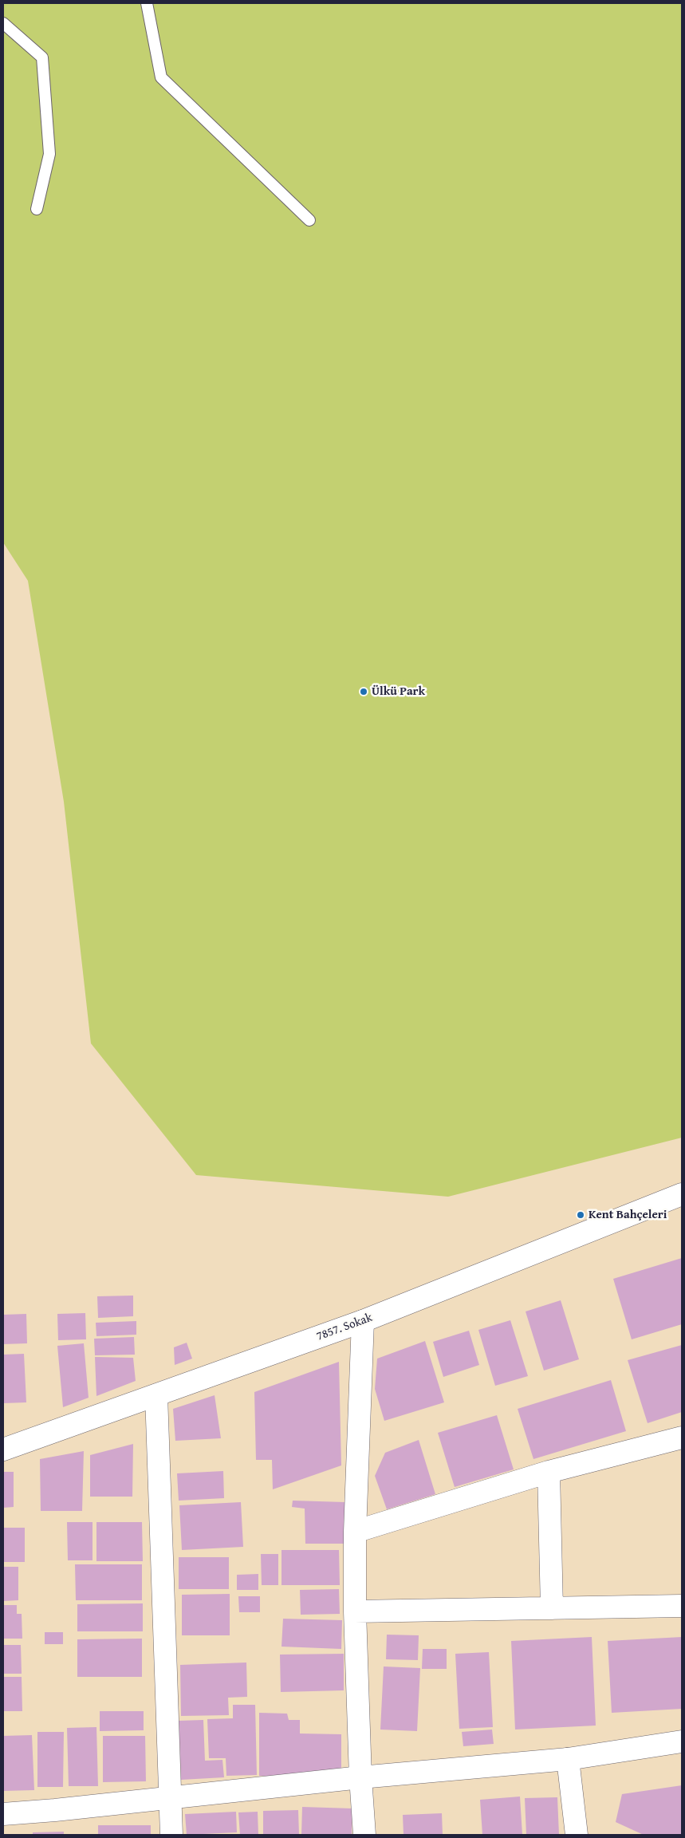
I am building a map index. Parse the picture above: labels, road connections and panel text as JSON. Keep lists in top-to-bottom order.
{
  "streets": {
    "street": ["7857. Sokak"]
  },
  "places": ["Ülkü Park", "Kent Bahçeleri"]
}
